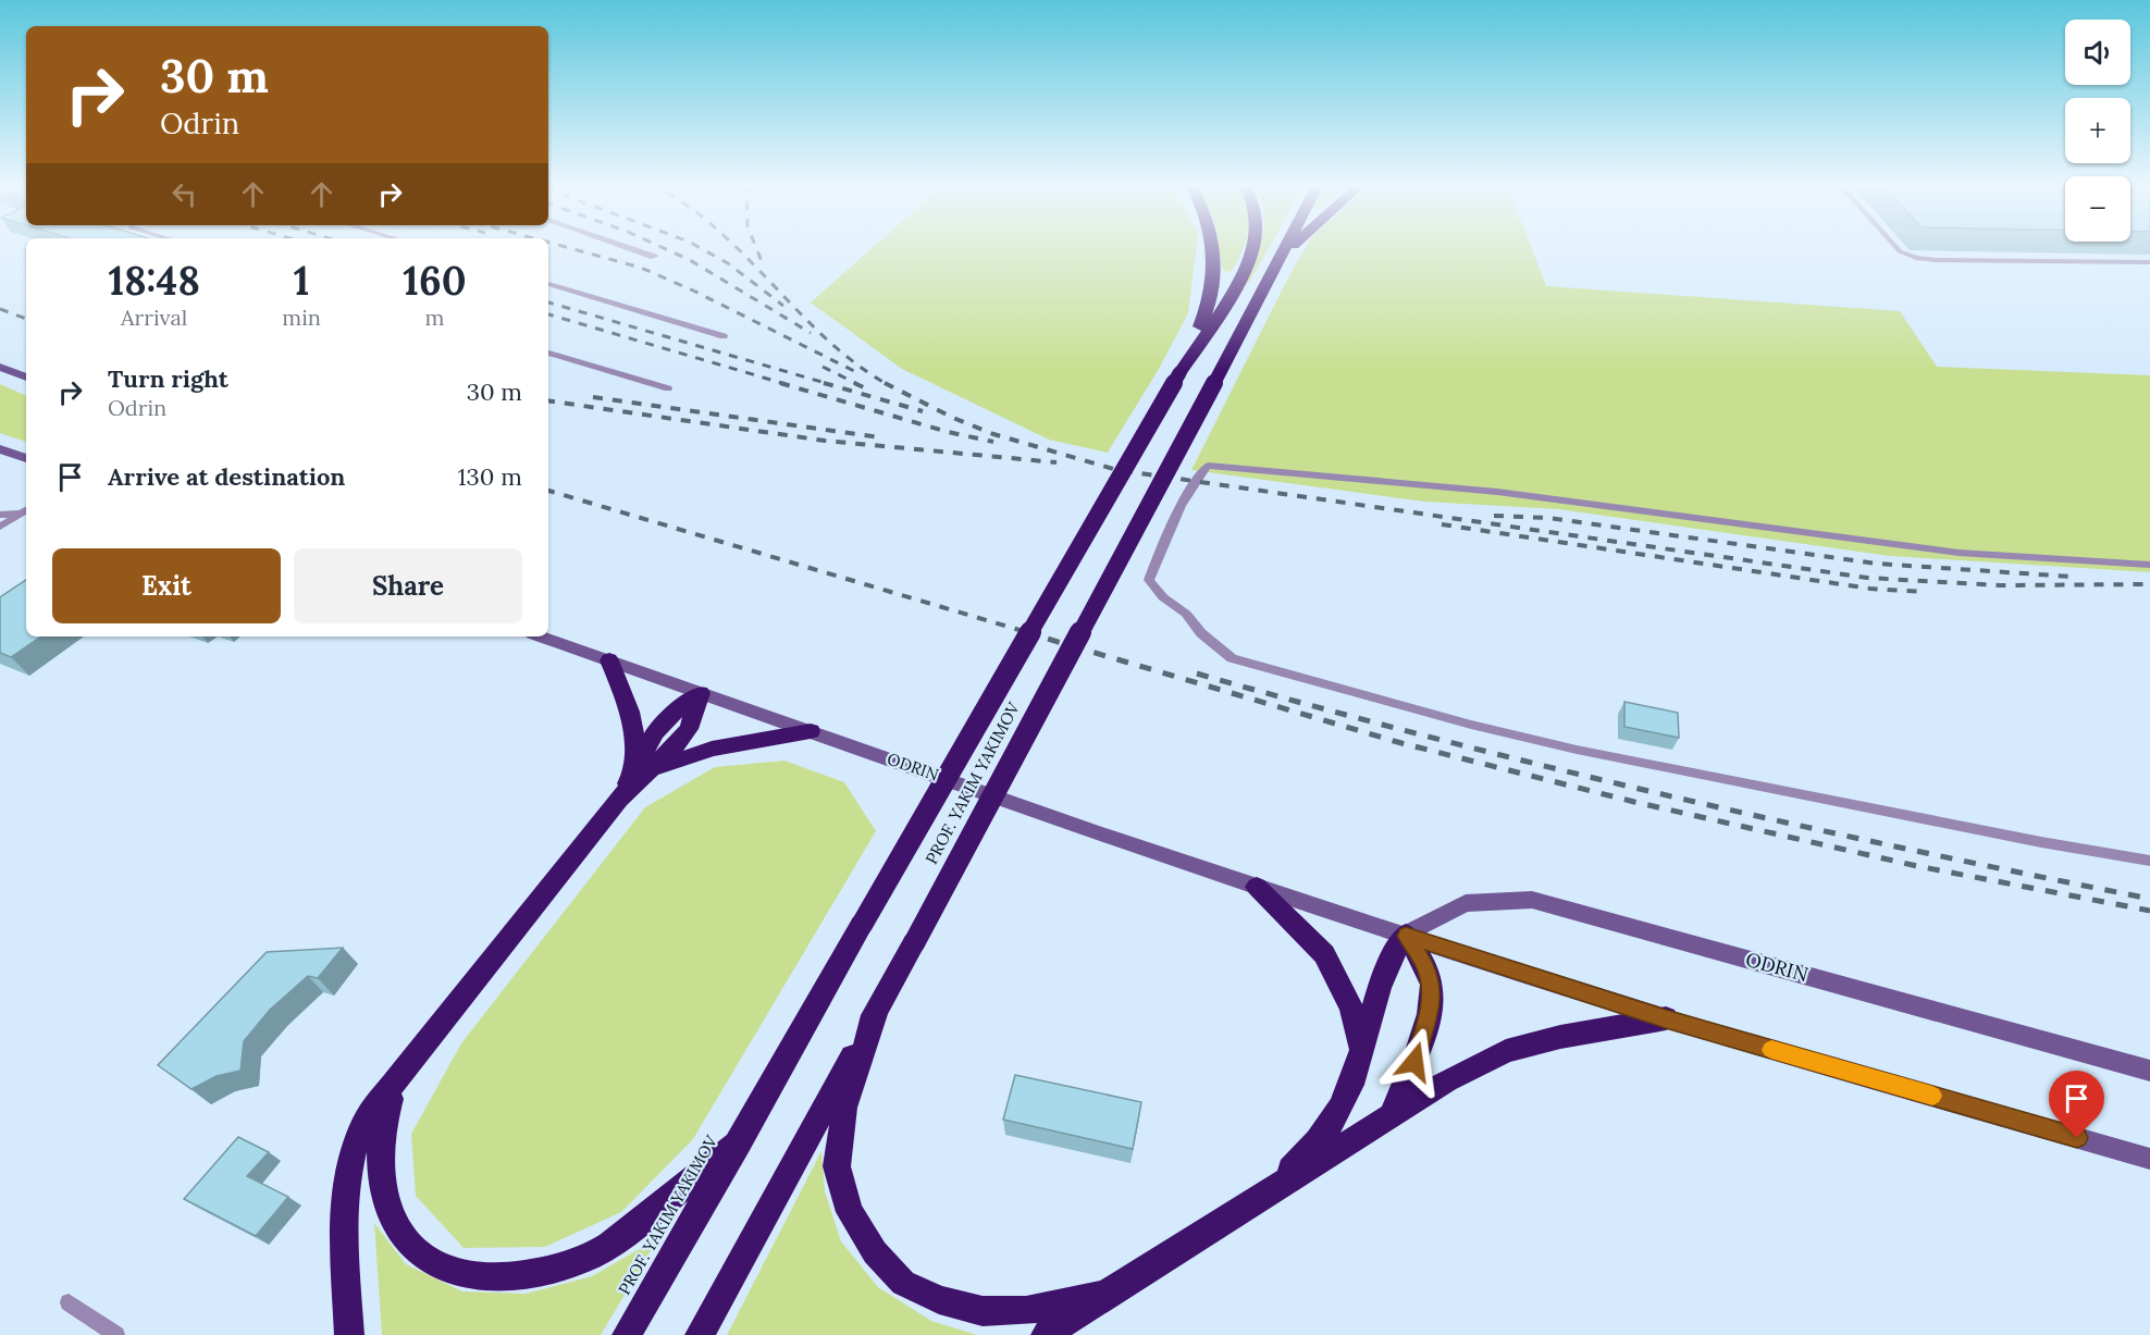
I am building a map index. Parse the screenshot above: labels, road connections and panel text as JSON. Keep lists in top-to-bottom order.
{
  "streets": {
    "highway": ["PROF. YAKIM YAKIMOV"],
    "street": ["ODRIN"]
  },
  "page": {
    "map_buttons": ["+", "−"],
    "turn": ["30 m", "Odrin"],
    "eta": [
      "18:48",
      "Arrival",
      "1",
      "min",
      "160",
      "m"
    ],
    "list": [
      {
        "name": "Turn right",
        "note": "Odrin",
        "value": "30 m"
      },
      {
        "name": "Arrive at destination",
        "value": "130 m"
      }
    ],
    "buttons": ["Exit", "Share"]
  }
}
